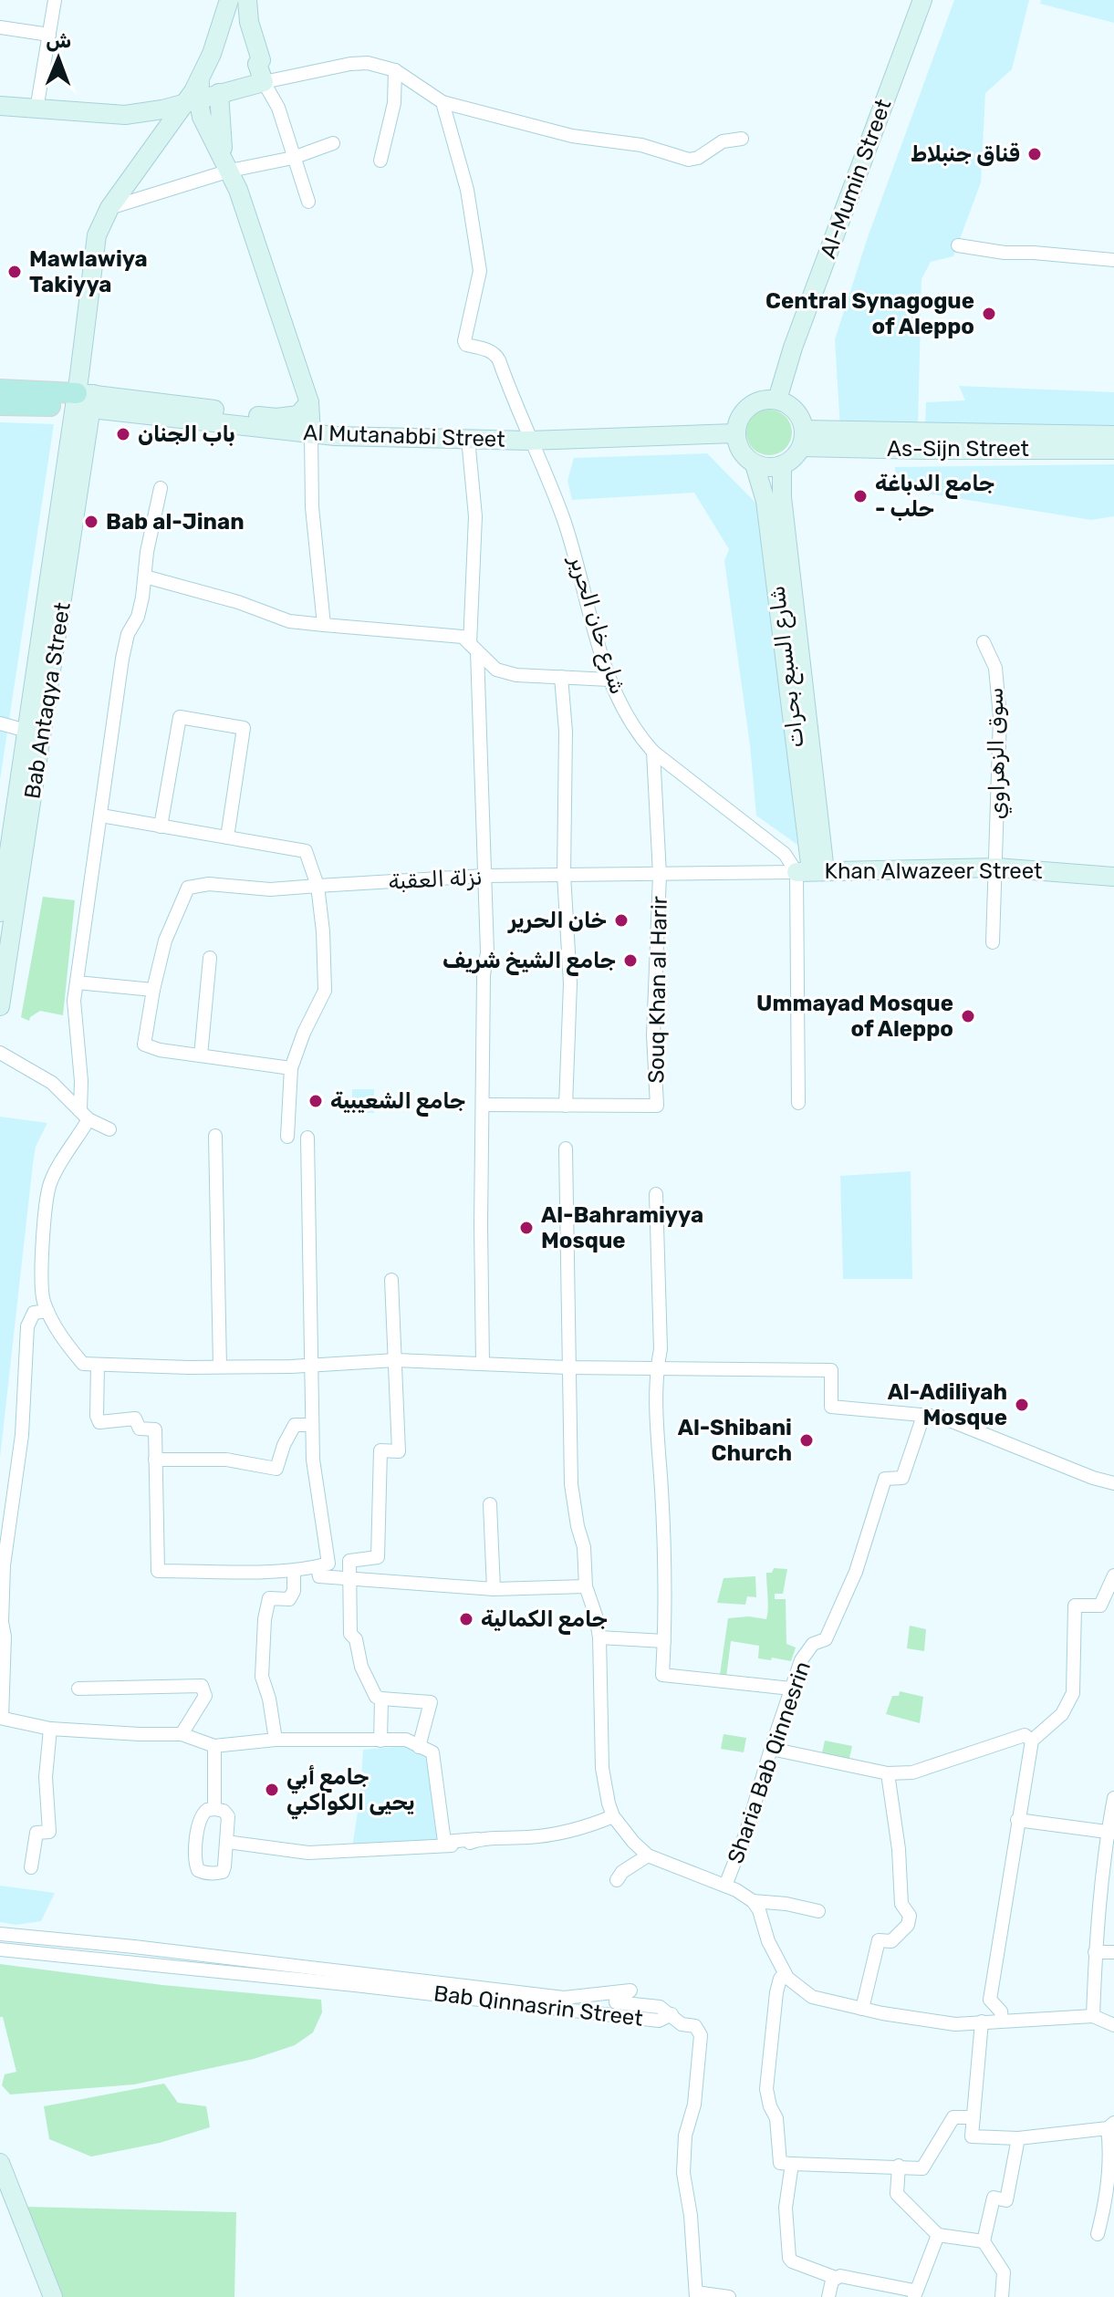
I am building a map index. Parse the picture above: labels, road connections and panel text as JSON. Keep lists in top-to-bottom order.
{
  "streets": {
    "main road": [
      "Al-Mumin Street",
      "Al Mutanabbi Street",
      "As-Sijn Street",
      "شارع السبع بحرات",
      "Bab Antaqya Street",
      "Khan Alwazeer Street"
    ],
    "street": [
      "شارع خان الحرير",
      "سوق الزهراوي",
      "نزلة العقبة",
      "Souq Khan al Harir",
      "Sharia Bab Qinnesrin",
      "Bab Qinnasrin Street"
    ]
  },
  "crossings": [
    ["Al-Mumin Street", "Al Mutanabbi Street"],
    ["Al-Mumin Street", "As-Sijn Street"],
    ["Al-Mumin Street", "شارع السبع بحرات"],
    ["Al Mutanabbi Street", "As-Sijn Street"],
    ["Al Mutanabbi Street", "شارع خان الحرير"],
    ["Al Mutanabbi Street", "شارع السبع بحرات"],
    ["Al Mutanabbi Street", "Bab Antaqya Street"],
    ["As-Sijn Street", "شارع السبع بحرات"],
    ["شارع خان الحرير", "شارع السبع بحرات"],
    ["شارع خان الحرير", "Khan Alwazeer Street"],
    ["شارع خان الحرير", "نزلة العقبة"],
    ["شارع السبع بحرات", "Khan Alwazeer Street"],
    ["شارع السبع بحرات", "نزلة العقبة"],
    ["سوق الزهراوي", "Khan Alwazeer Street"],
    ["Khan Alwazeer Street", "نزلة العقبة"],
    ["نزلة العقبة", "Souq Khan al Harir"]
  ],
  "places": [
    "قناق جنبلاط",
    "Mawlawiya Takiyya",
    "Central Synagogue of Aleppo",
    "باب الجنان",
    "جامع الدباغة - حلب",
    "Bab al-Jinan",
    "خان الحرير",
    "جامع الشيخ شريف",
    "Ummayad Mosque of Aleppo",
    "جامع الشعيبية",
    "Al-Bahramiyya Mosque",
    "Al-Adiliyah Mosque",
    "Al-Shibani Church",
    "جامع الكمالية",
    "جامع أبي يحيى الكواكبي"
  ],
  "north": "top"
}
